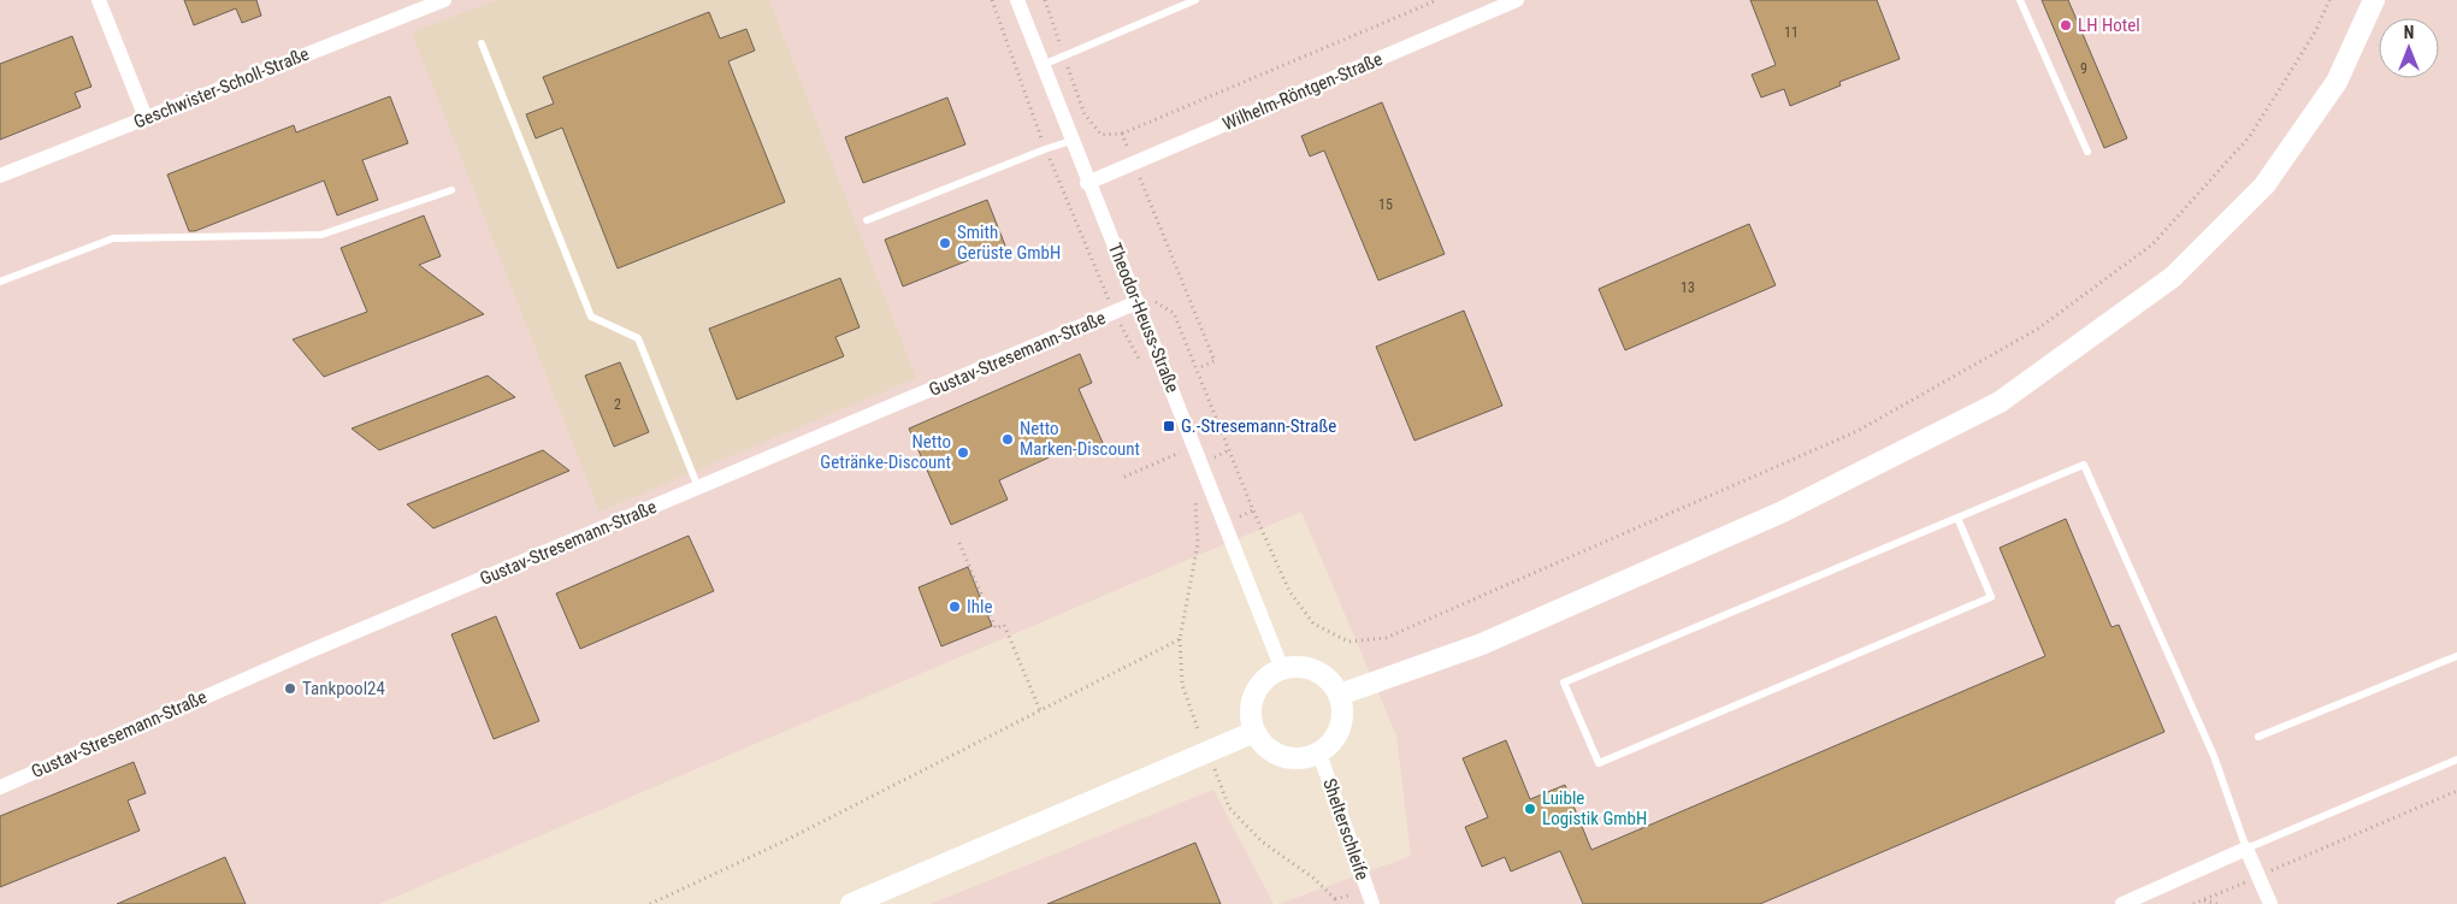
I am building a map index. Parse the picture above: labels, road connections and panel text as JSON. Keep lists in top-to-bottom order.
{
  "streets": {
    "street": [
      "Geschwister-Scholl-Straße",
      "Wilhelm-Röntgen-Straße",
      "Theodor-Heuss-Straße",
      "Gustav-Stresemann-Straße",
      "Shelterschleife"
    ]
  },
  "crossings": [
    ["Wilhelm-Röntgen-Straße", "Theodor-Heuss-Straße"],
    ["Theodor-Heuss-Straße", "Gustav-Stresemann-Straße"],
    ["Theodor-Heuss-Straße", "Shelterschleife"]
  ],
  "places": {
    "other": [
      "LH Hotel",
      "Smith Gerüste GmbH",
      "Netto Marken-Discount",
      "Netto Getränke-Discount",
      "Ihle",
      "Tankpool24",
      "Luible Logistik GmbH"
    ],
    "transit": ["G.-Stresemann-Straße"]
  },
  "house_numbers": [
    "11",
    "9",
    "15",
    "13",
    "2"
  ],
  "north": "top"
}
